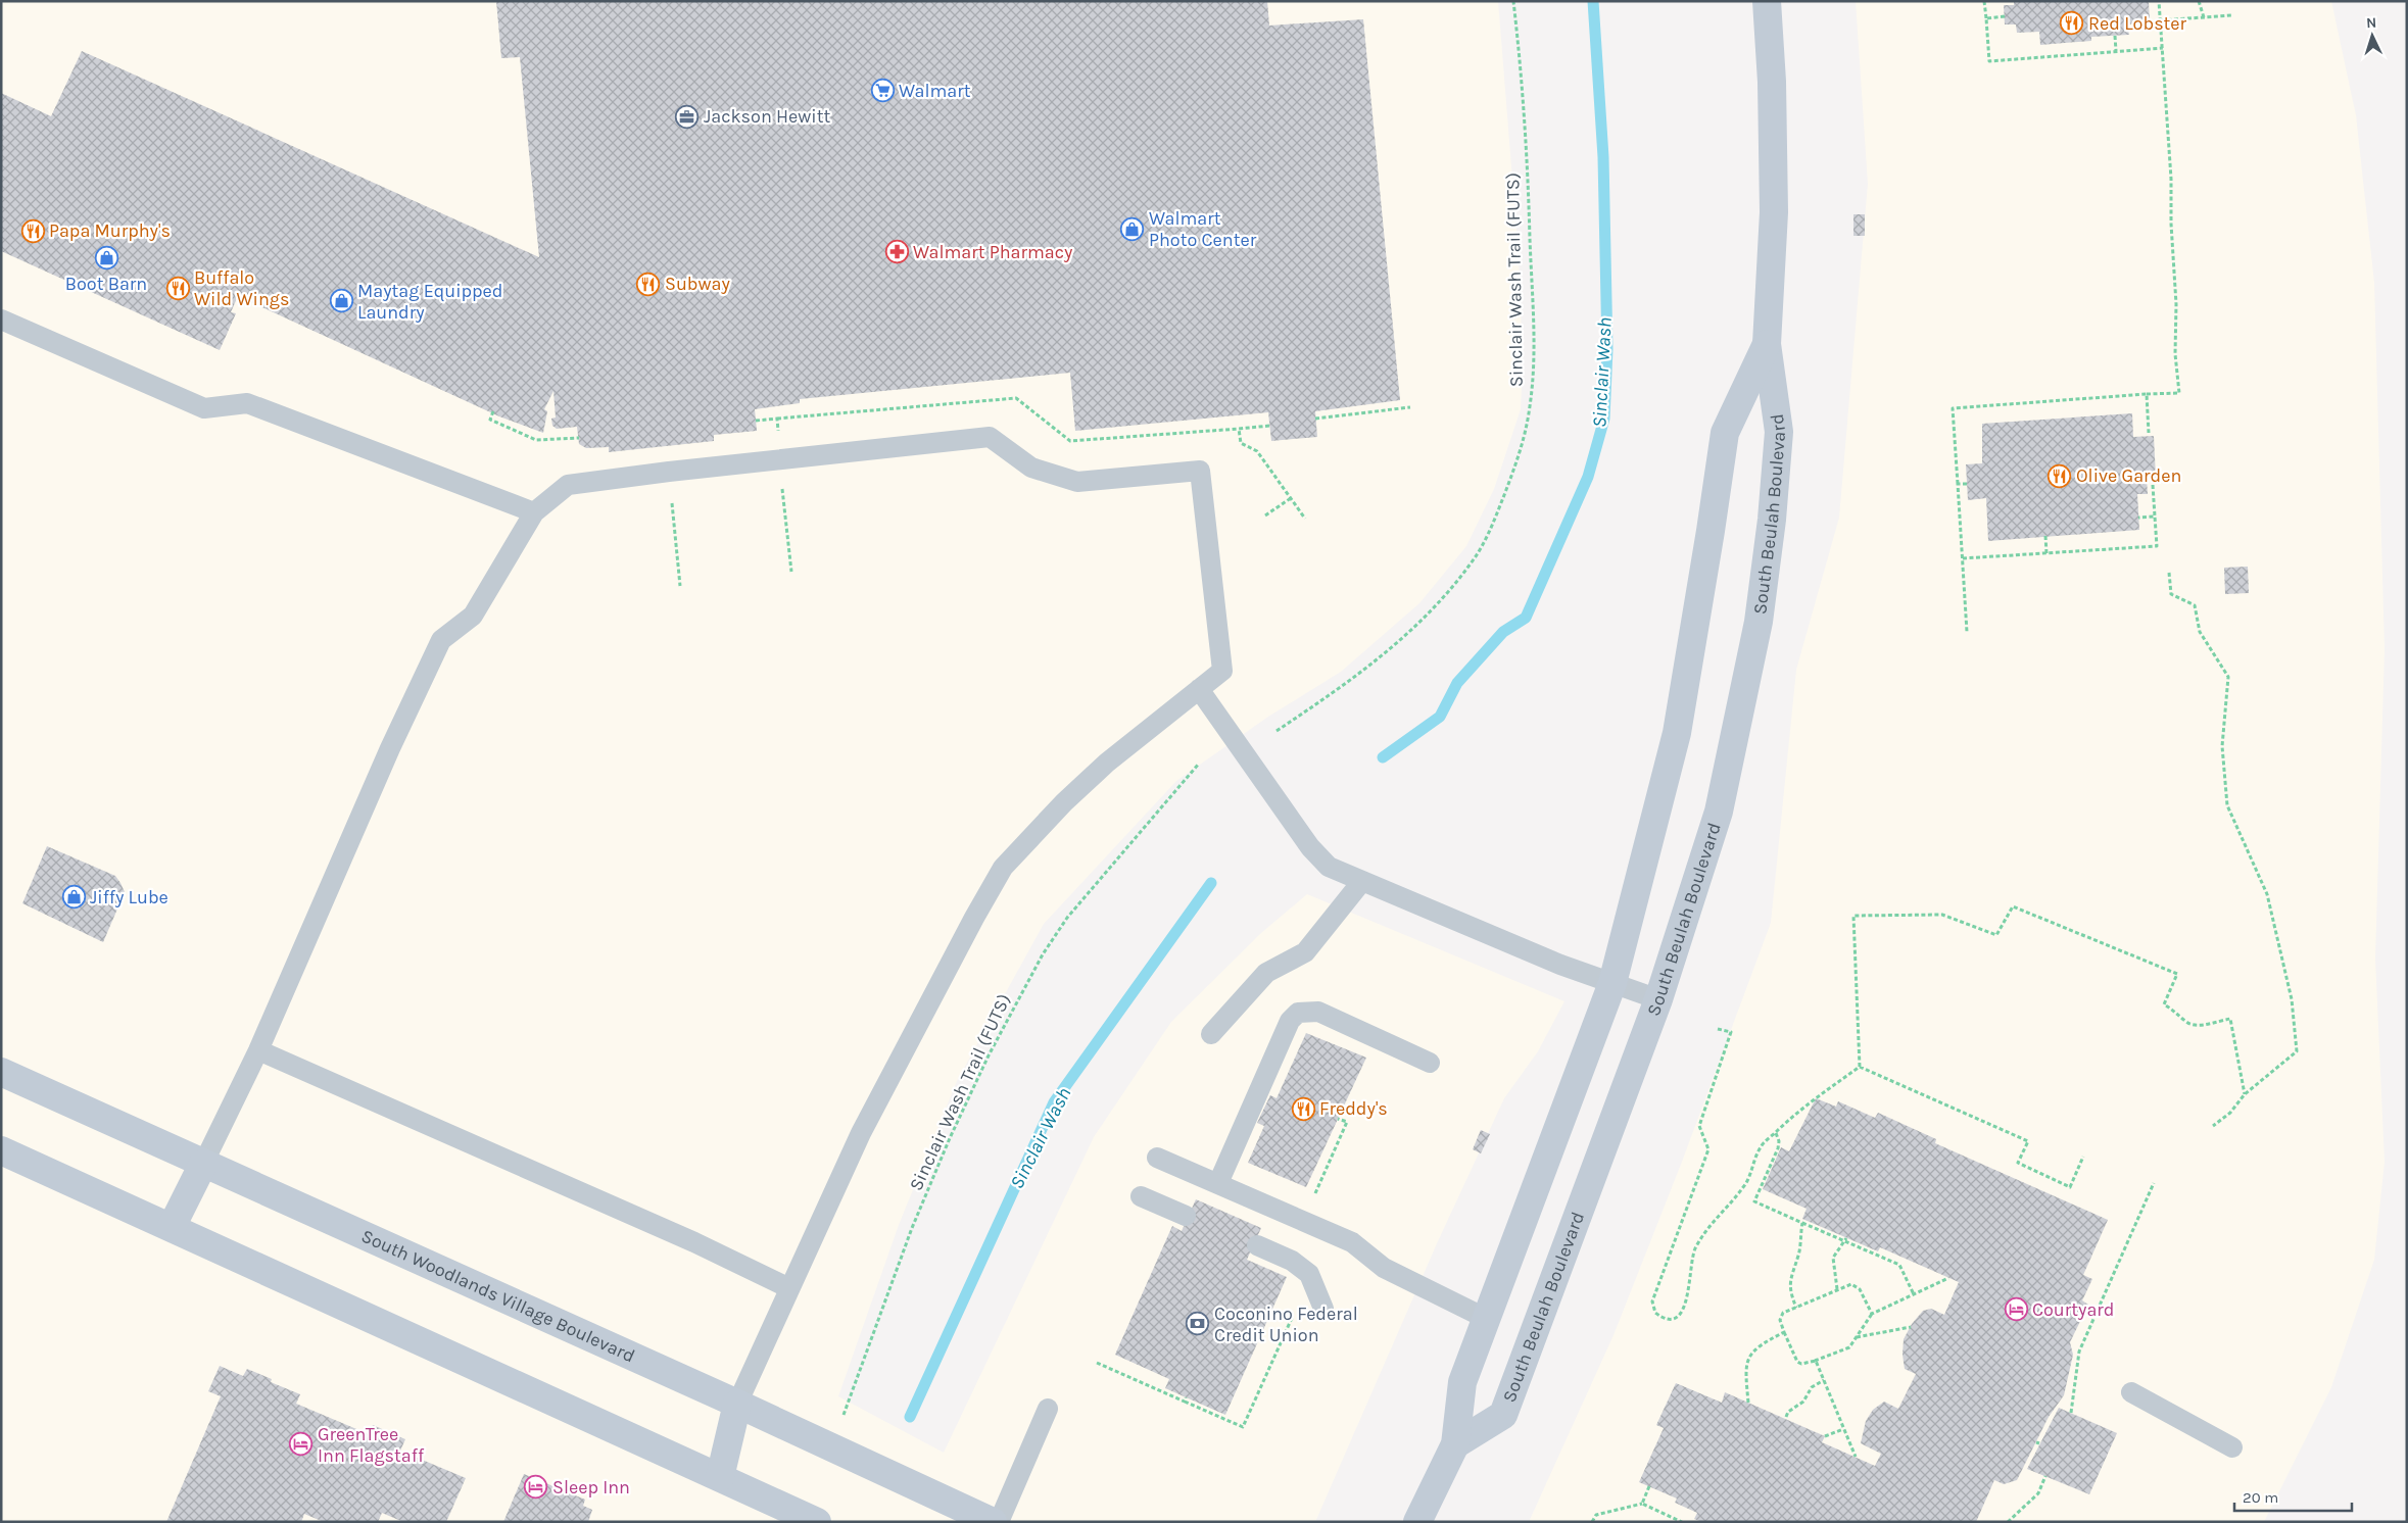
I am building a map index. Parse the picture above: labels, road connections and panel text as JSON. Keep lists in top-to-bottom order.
{
  "streets": {
    "main road": ["South Beulah Boulevard", "South Woodlands Village Boulevard"],
    "path": ["Sinclair Wash Trail (FUTS)"]
  },
  "water": ["Sinclair Wash"],
  "places": {
    "restaurant": [
      "Red Lobster",
      "Papa Murphy's",
      "Subway",
      "Buffalo Wild Wings",
      "Olive Garden",
      "Freddy's"
    ],
    "supermarket": ["Walmart"],
    "office": ["Jackson Hewitt"],
    "shop": [
      "Walmart Photo Center",
      "Boot Barn",
      "Maytag Equipped Laundry",
      "Jiffy Lube"
    ],
    "pharmacy": ["Walmart Pharmacy"],
    "hotel": ["Courtyard", "GreenTree Inn Flagstaff", "Sleep Inn"],
    "bank": ["Coconino Federal Credit Union"]
  },
  "scale_bar": "20 m",
  "north": "top"
}
